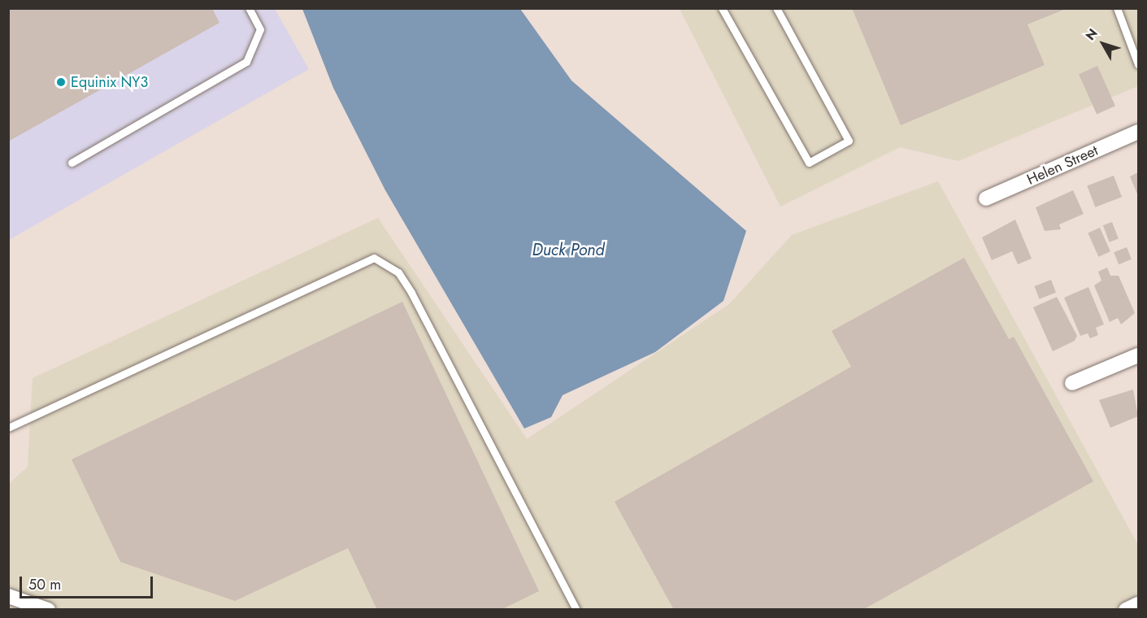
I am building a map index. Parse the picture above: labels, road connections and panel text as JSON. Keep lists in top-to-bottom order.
{
  "streets": {
    "street": ["Helen Street"]
  },
  "water": ["Duck Pond"],
  "places": ["Equinix NY3"],
  "scale_bar": "50 m",
  "north": "top left"
}
